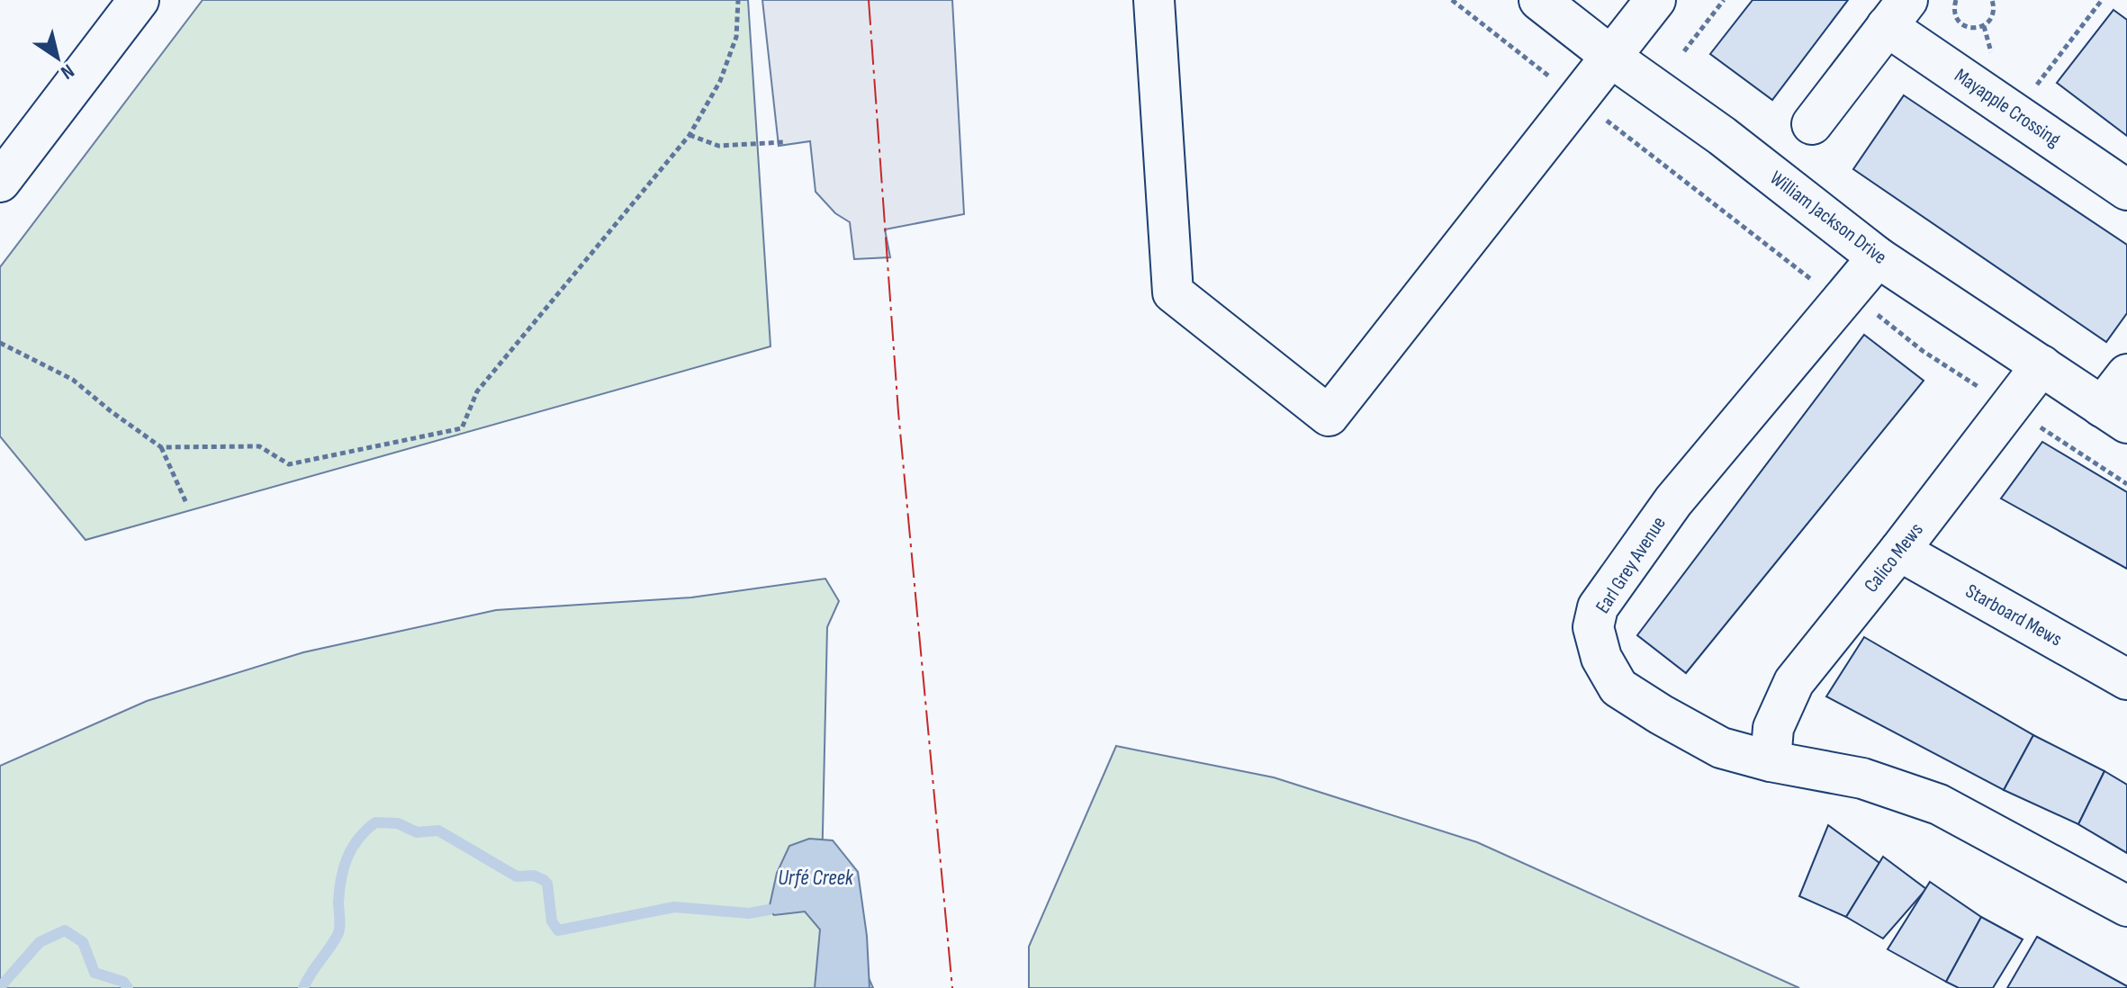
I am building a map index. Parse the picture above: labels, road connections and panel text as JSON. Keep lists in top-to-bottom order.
{
  "streets": {
    "street": [
      "Mayapple Crossing",
      "William Jackson Drive",
      "Calico Mews",
      "Earl Grey Avenue",
      "Starboard Mews"
    ]
  },
  "crossings": [
    ["William Jackson Drive", "Calico Mews"],
    ["William Jackson Drive", "Earl Grey Avenue"],
    ["Calico Mews", "Earl Grey Avenue"],
    ["Calico Mews", "Starboard Mews"]
  ],
  "water": ["Urfé Creek"],
  "north": "bottom right"
}
